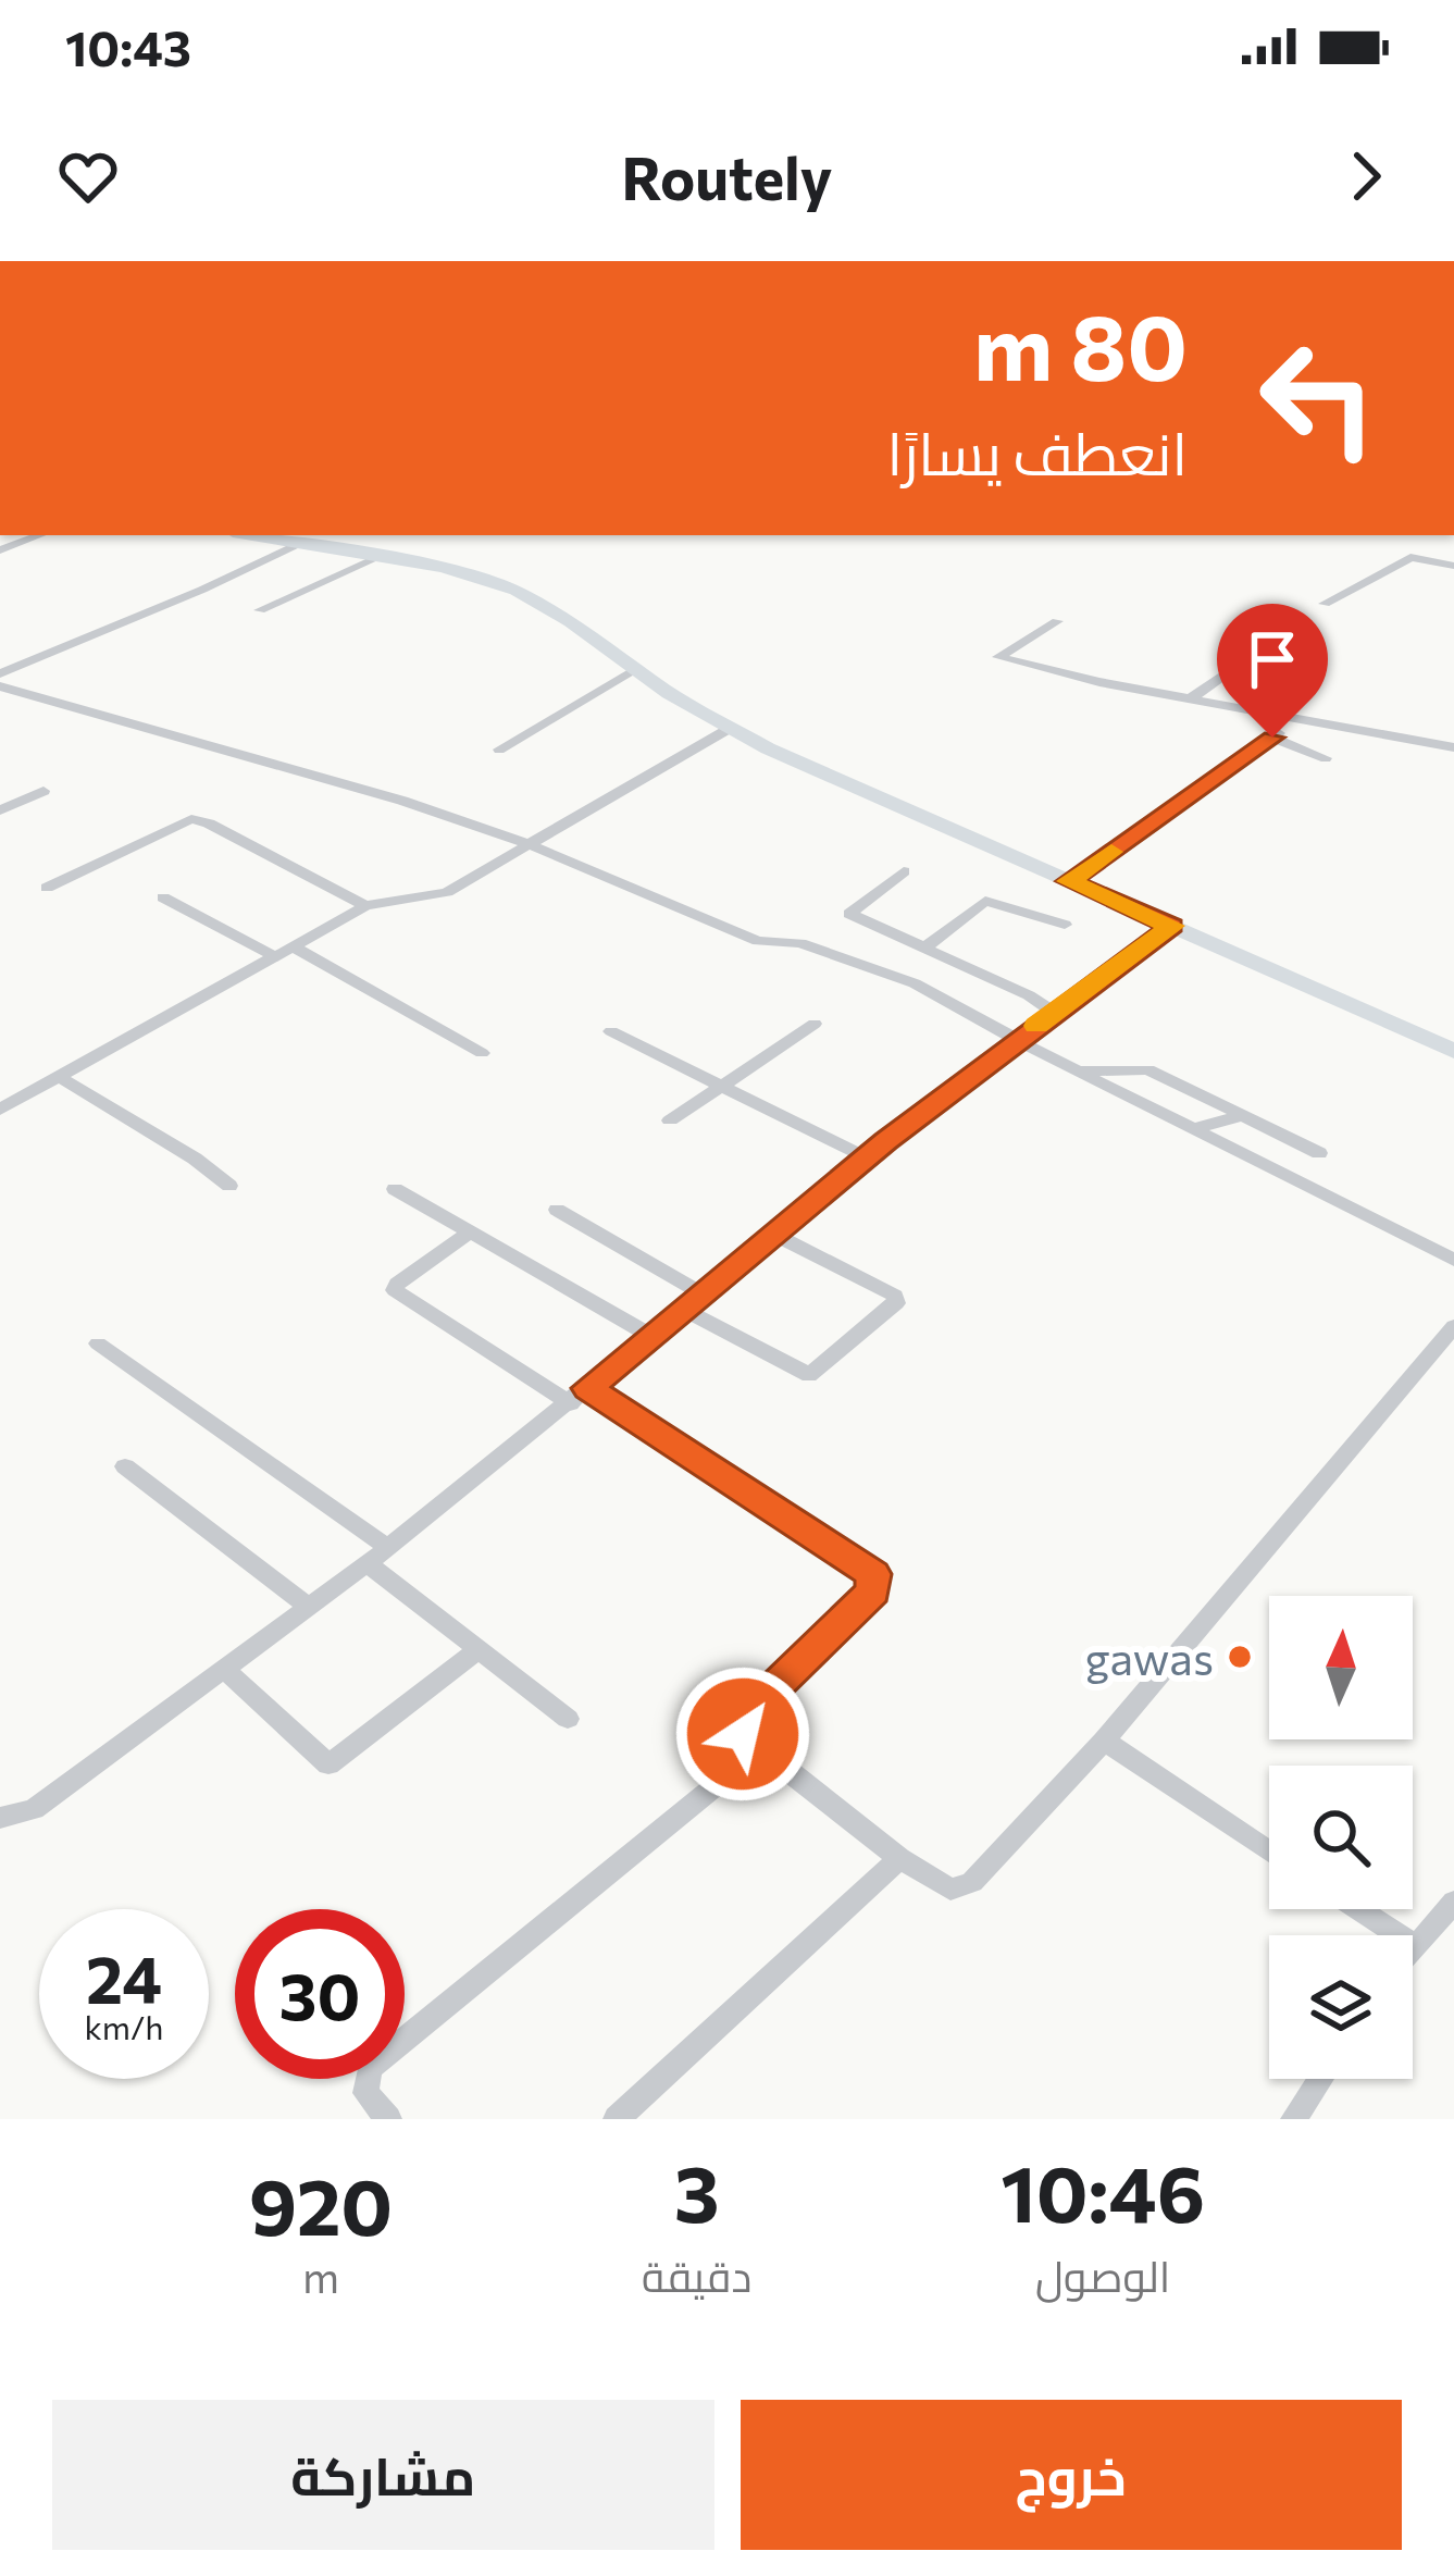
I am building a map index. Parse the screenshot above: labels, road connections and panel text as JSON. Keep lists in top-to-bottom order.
{
  "places": ["gawas"],
  "north": "top",
  "page": {
    "status": "10:43",
    "header": "Routely",
    "turn": ["80 m", "انعطف يسارًا"],
    "speed": "24 km/h",
    "limit": "30",
    "eta": [
      "10:46",
      "الوصول",
      "3",
      "دقيقة",
      "920",
      "m"
    ],
    "buttons": ["خروج", "مشاركة"]
  }
}
